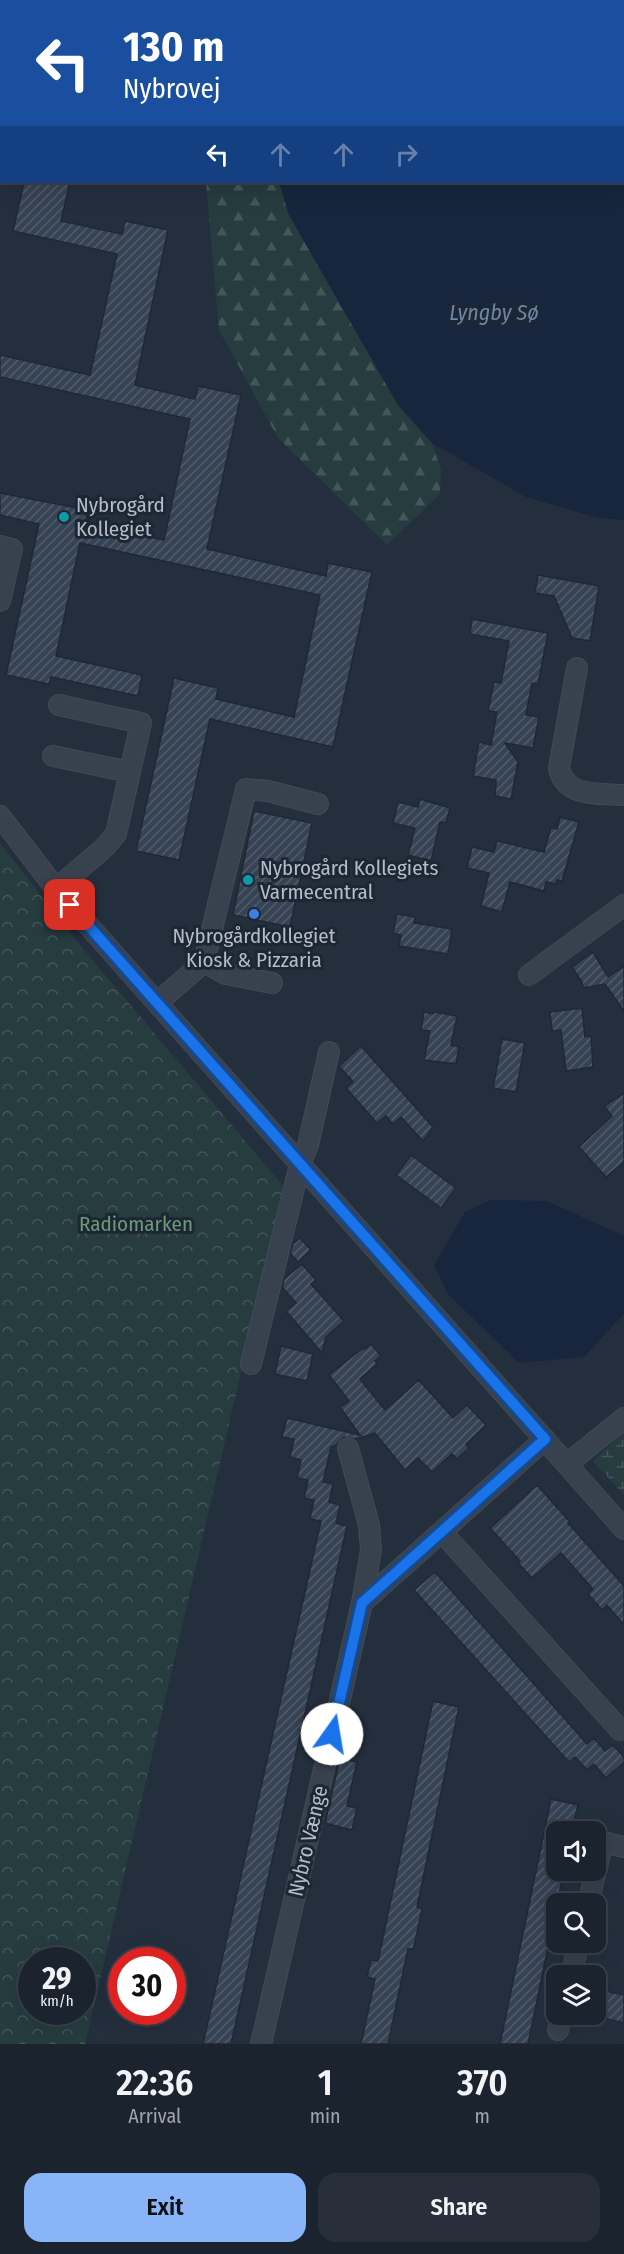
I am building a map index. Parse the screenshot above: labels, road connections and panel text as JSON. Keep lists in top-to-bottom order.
{
  "streets": {
    "street": ["Nybro Vænge"]
  },
  "water": ["Lyngby Sø"],
  "parks": ["Radiomarken"],
  "places": ["Nybrogård Kollegiet", "Nybrogård Kollegiets Varmecentral", "Nybrogårdkollegiet Kiosk & Pizzaria"],
  "page": {
    "turn": ["130 m", "Nybrovej"],
    "speed": "29 km/h",
    "limit": "30",
    "eta": [
      "22:36",
      "Arrival",
      "1",
      "min",
      "370",
      "m"
    ],
    "buttons": ["Exit", "Share"]
  }
}
